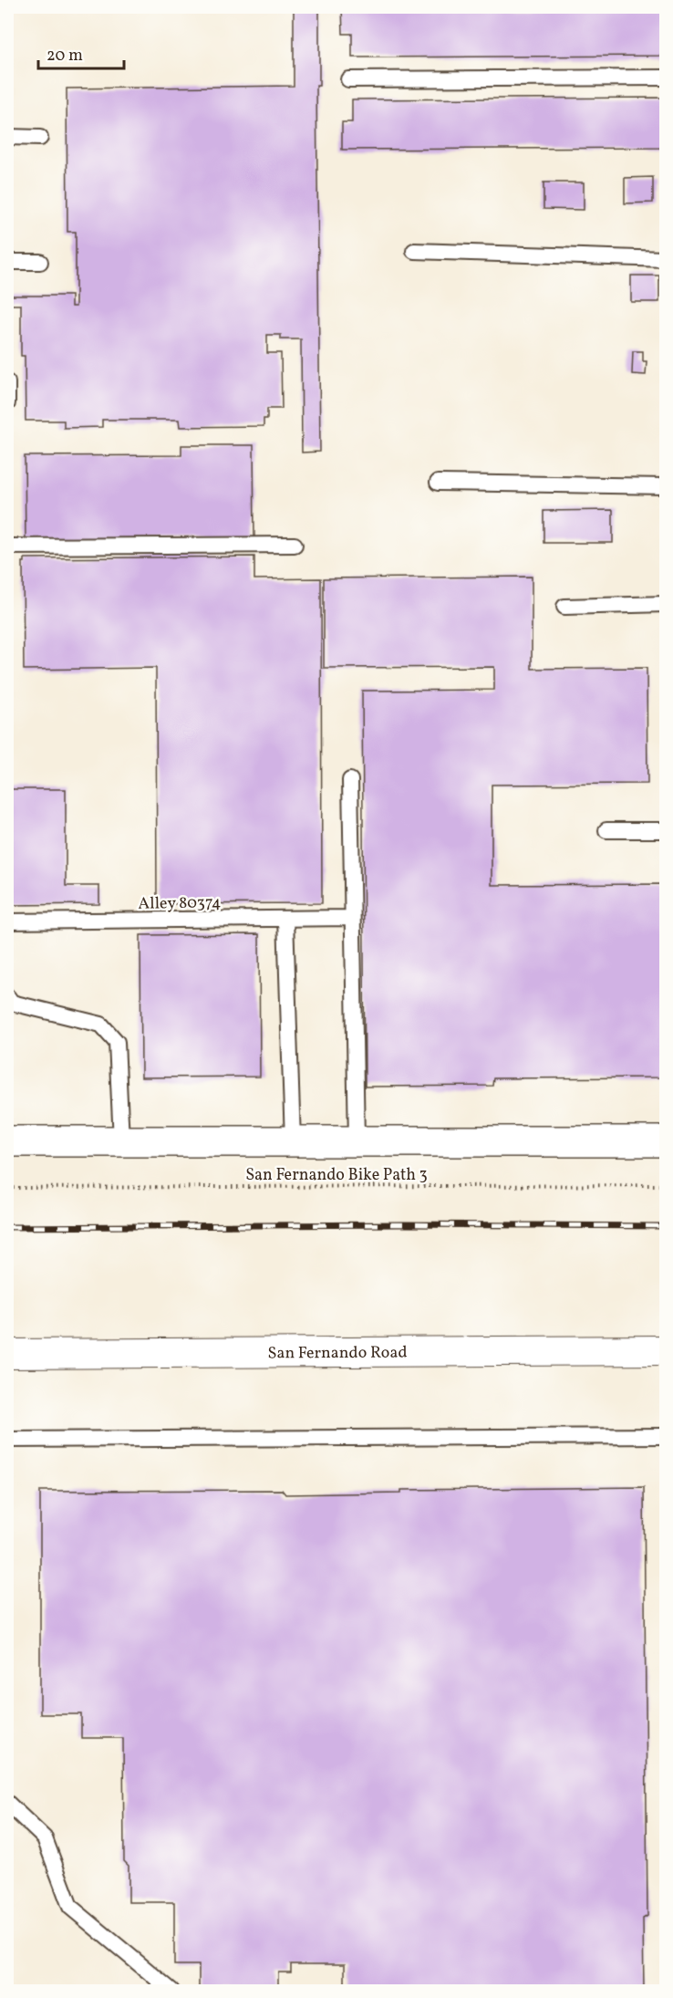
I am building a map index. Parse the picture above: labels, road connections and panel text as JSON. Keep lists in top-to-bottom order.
{
  "streets": {
    "street": ["San Fernando Road"],
    "lane": ["Alley 80374"],
    "path": ["San Fernando Bike Path 3"]
  },
  "scale_bar": "20 m"
}
